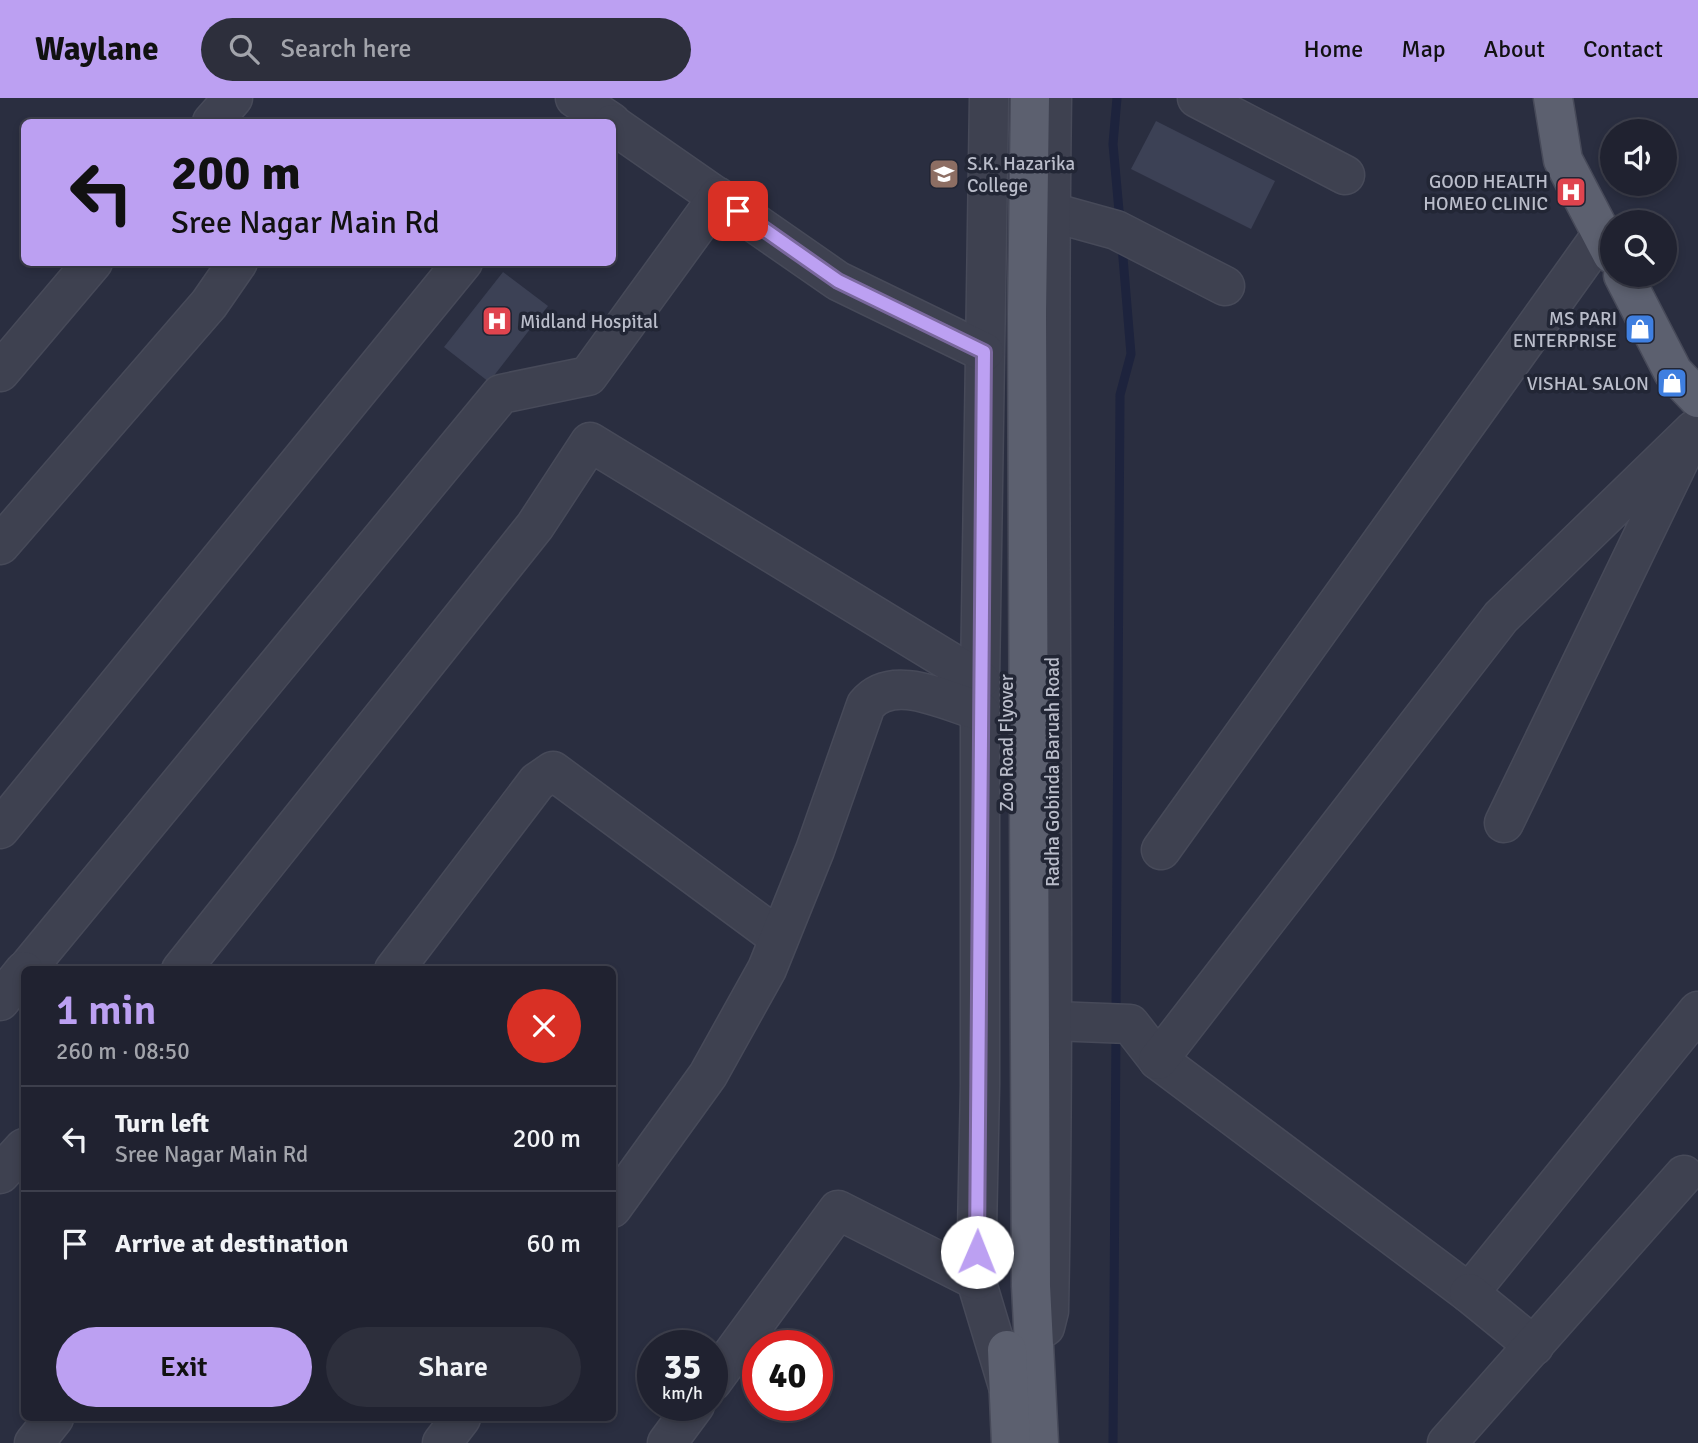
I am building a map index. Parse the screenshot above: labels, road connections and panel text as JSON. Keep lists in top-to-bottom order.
{
  "streets": {
    "main road": ["Zoo Road Flyover", "Radha Gobinda Baruah Road"]
  },
  "crossings": [
    ["Zoo Road Flyover", "Radha Gobinda Baruah Road"]
  ],
  "places": {
    "school or university": ["S.K. Hazarika College"],
    "hospital": ["GOOD HEALTH HOMEO CLINIC", "Midland Hospital"],
    "shop": ["MS PARI ENTERPRISE", "VISHAL SALON"]
  },
  "page": {
    "header": "Waylane",
    "search": "Search here",
    "nav": [
      "Home",
      "Map",
      "About",
      "Contact"
    ],
    "turn": ["200 m", "Sree Nagar Main Rd"],
    "heading": ["1 min", "260 m · 08:50"],
    "list": [
      {
        "name": "Turn left",
        "note": "Sree Nagar Main Rd",
        "value": "200 m"
      },
      {
        "name": "Arrive at destination",
        "value": "60 m"
      }
    ],
    "buttons": ["Exit", "Share"],
    "speed": "35 km/h",
    "limit": "40"
  }
}
